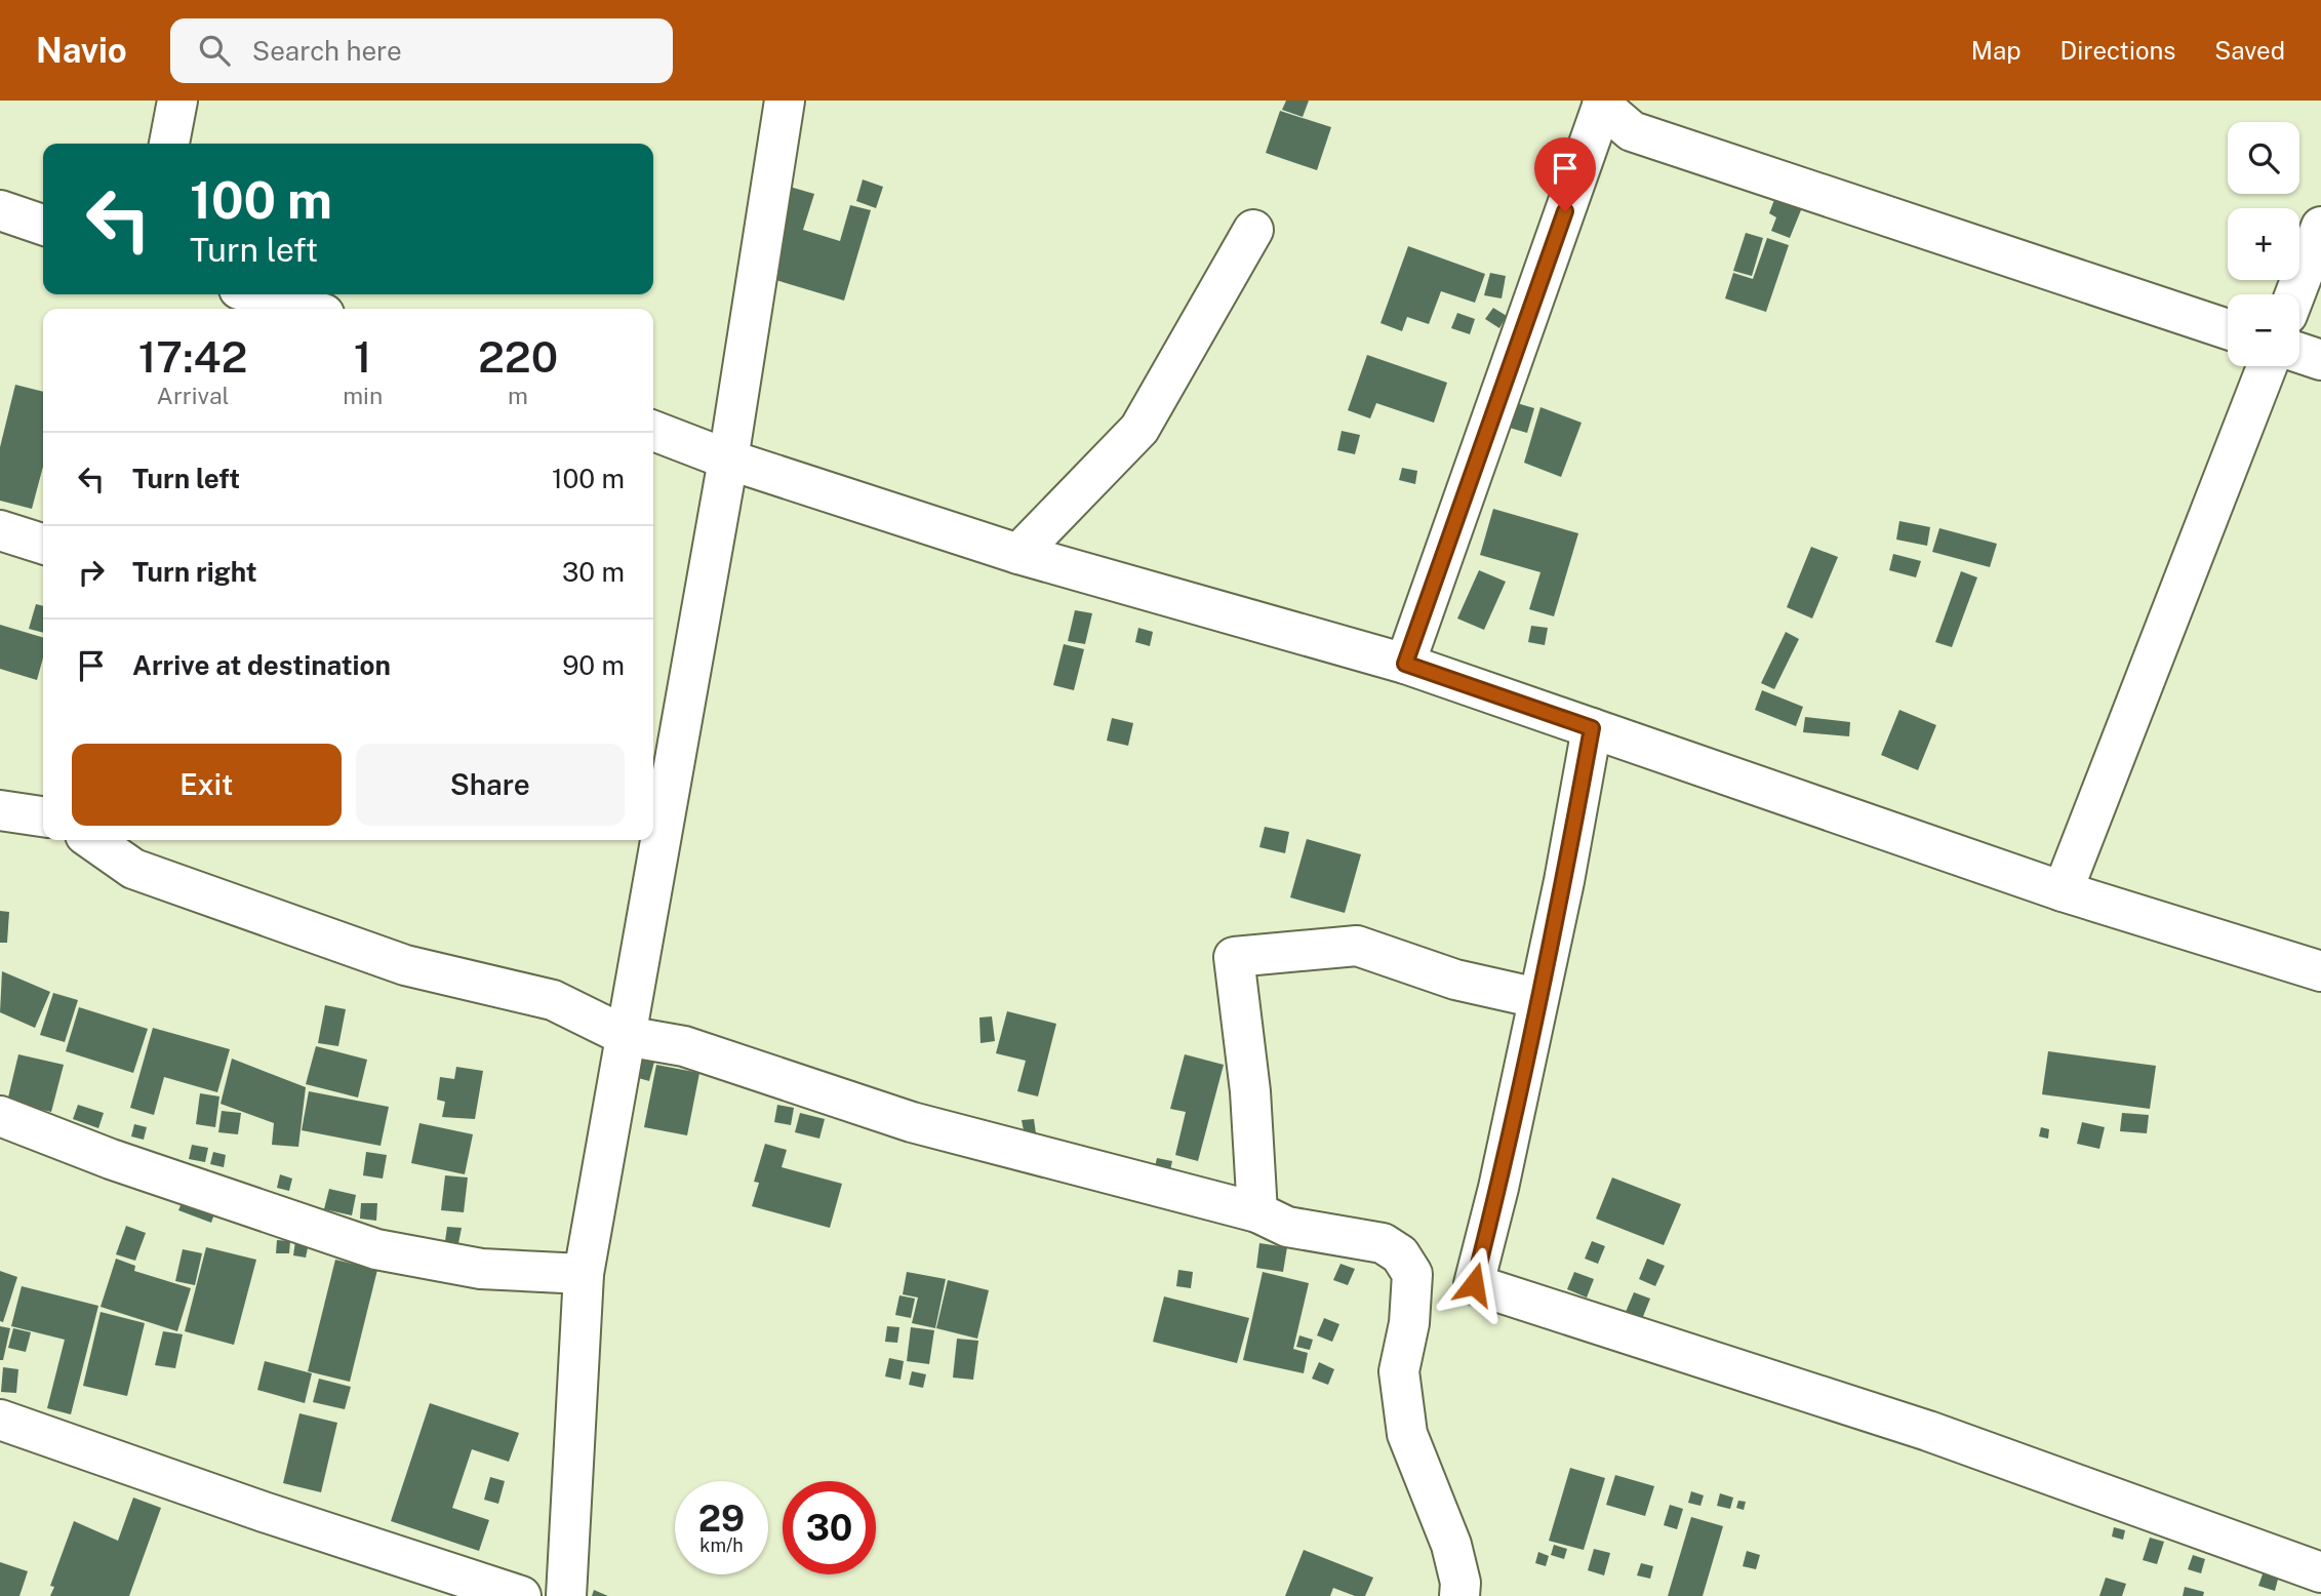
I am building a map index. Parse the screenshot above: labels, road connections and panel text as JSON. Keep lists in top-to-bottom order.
{
  "page": {
    "header": "Navio",
    "search": "Search here",
    "nav": ["Map", "Directions", "Saved"],
    "map_buttons": ["+", "−"],
    "turn": ["100 m", "Turn left"],
    "eta": [
      "17:42",
      "Arrival",
      "1",
      "min",
      "220",
      "m"
    ],
    "list": [
      {
        "name": "Turn left",
        "value": "100 m"
      },
      {
        "name": "Turn right",
        "value": "30 m"
      },
      {
        "name": "Arrive at destination",
        "value": "90 m"
      }
    ],
    "buttons": ["Exit", "Share"],
    "speed": "29 km/h",
    "limit": "30"
  }
}
